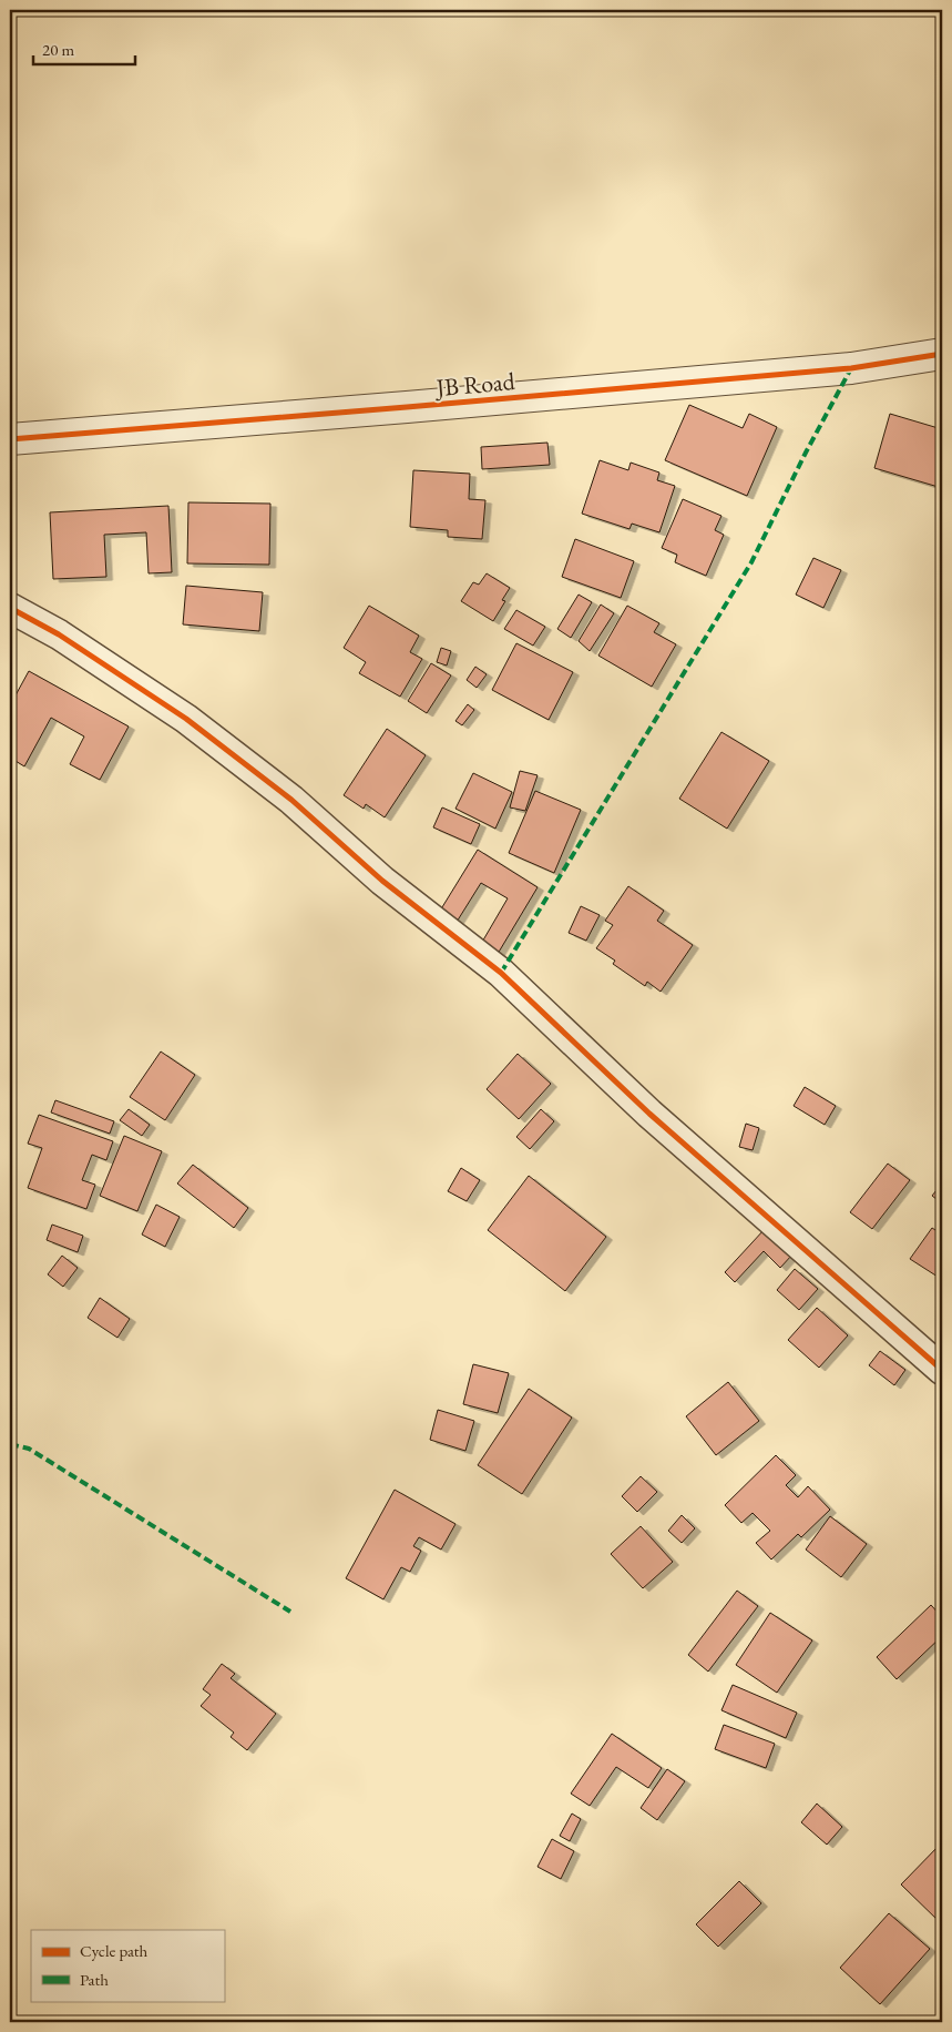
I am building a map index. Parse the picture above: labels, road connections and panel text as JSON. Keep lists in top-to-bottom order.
{
  "streets": {
    "street": ["JB Road"]
  },
  "legend": ["Cycle path", "Path"],
  "scale_bar": "20 m"
}
